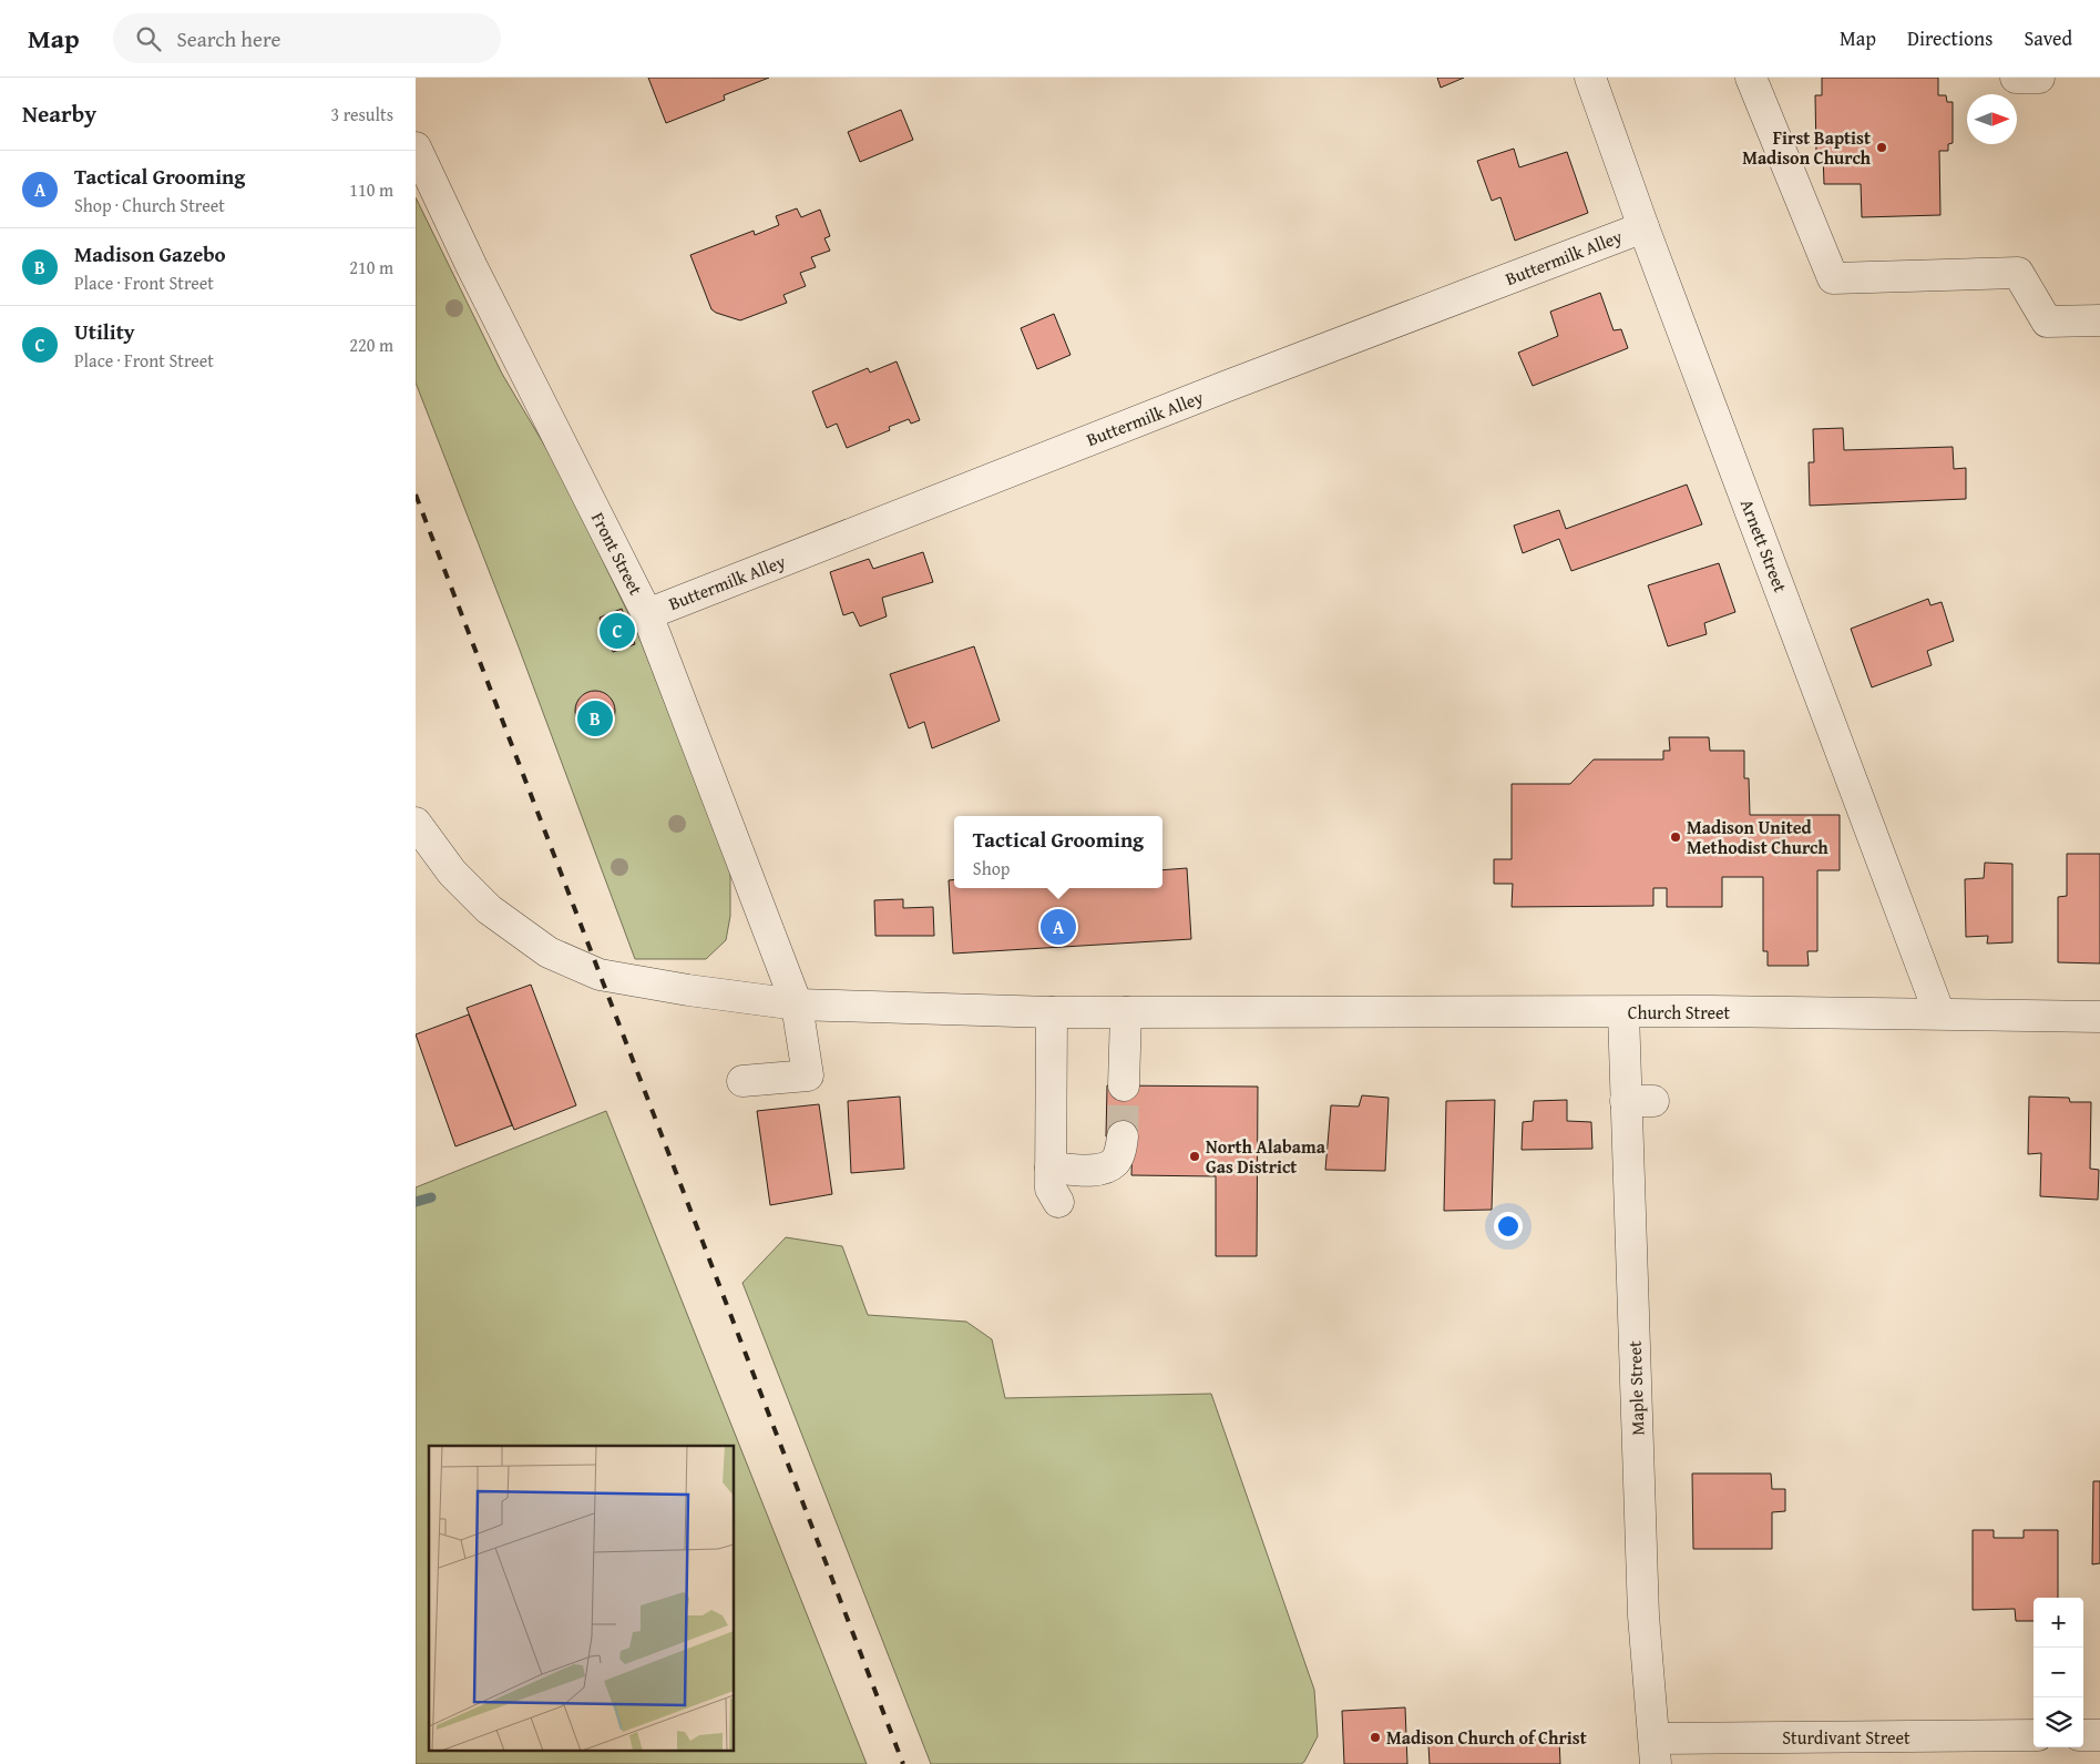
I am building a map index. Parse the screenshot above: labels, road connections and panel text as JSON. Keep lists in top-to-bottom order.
{
  "streets": {
    "street": [
      "Buttermilk Alley",
      "Arnett Street",
      "Front Street",
      "Church Street",
      "Maple Street",
      "Sturdivant Street"
    ]
  },
  "crossings": [
    ["Buttermilk Alley", "Arnett Street"],
    ["Buttermilk Alley", "Front Street"],
    ["Arnett Street", "Church Street"],
    ["Front Street", "Church Street"],
    ["Church Street", "Maple Street"],
    ["Maple Street", "Sturdivant Street"]
  ],
  "places": [
    "First Baptist Madison Church",
    "Madison United Methodist Church",
    "North Alabama Gas District",
    "Madison Church of Christ"
  ],
  "north": "right",
  "page": {
    "header": "Map",
    "search": "Search here",
    "nav": ["Map", "Directions", "Saved"],
    "heading": ["Nearby", "3 results"],
    "list": [
      {
        "mark": "A",
        "name": "Tactical Grooming",
        "note": "Shop · Church Street",
        "value": "110 m"
      },
      {
        "mark": "B",
        "name": "Madison Gazebo",
        "note": "Place · Front Street",
        "value": "210 m"
      },
      {
        "mark": "C",
        "name": "Utility",
        "note": "Place · Front Street",
        "value": "220 m"
      }
    ],
    "pins": ["C", "B", "A"],
    "popup": ["Tactical Grooming", "Shop"],
    "map_buttons": ["+", "−"]
  }
}
